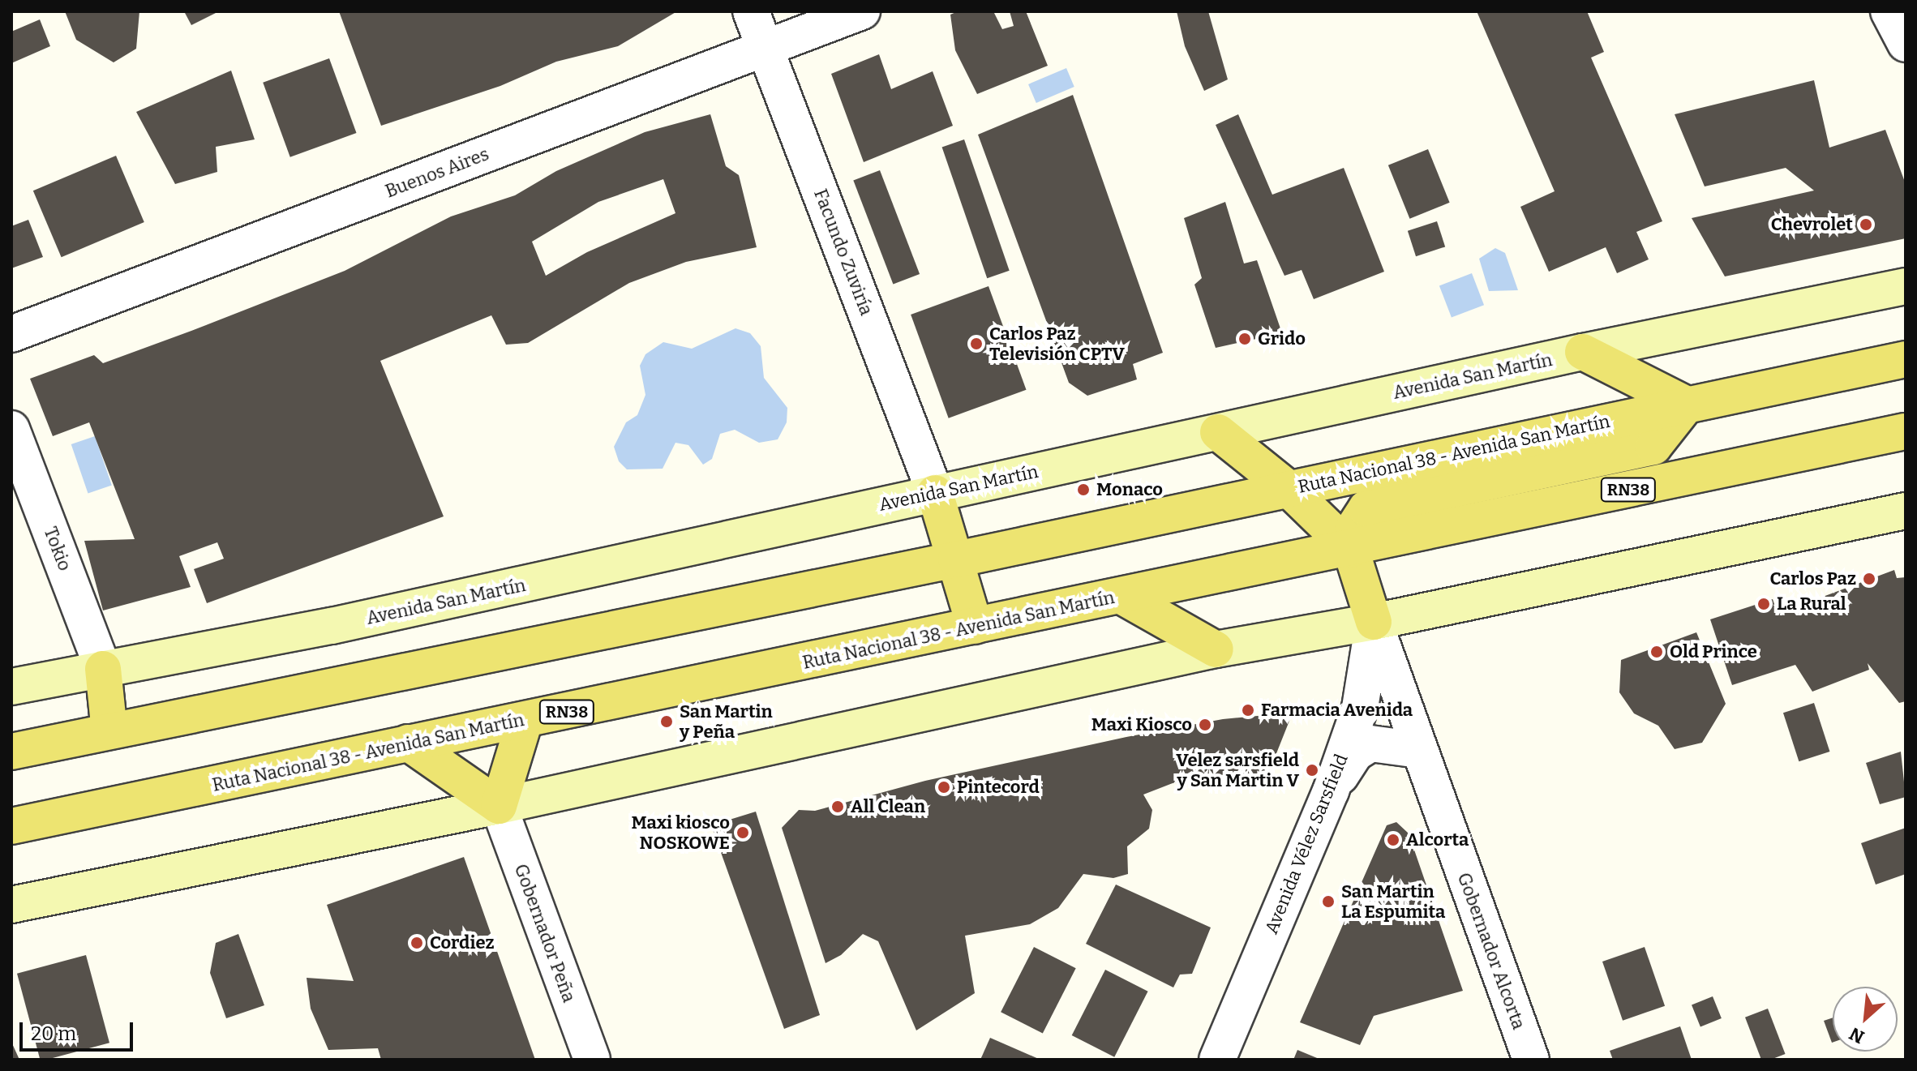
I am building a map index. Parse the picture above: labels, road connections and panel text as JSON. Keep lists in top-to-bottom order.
{
  "streets": {
    "main road": ["Avenida San Martín", "Ruta Nacional 38 - Avenida San Martín", "RN38"],
    "street": [
      "Buenos Aires",
      "Facundo Zuviría",
      "Tokio",
      "Avenida Vélez Sarsfield",
      "Gobernador Peña",
      "Gobernador Alcorta"
    ]
  },
  "crossings": [
    ["Buenos Aires", "Facundo Zuviría"],
    ["Facundo Zuviría", "Avenida San Martín"],
    ["Avenida San Martín", "Tokio"],
    ["Avenida Vélez Sarsfield", "Gobernador Alcorta"]
  ],
  "places": [
    "Chevrolet",
    "Grido",
    "Carlos Paz Televisión CPTV",
    "Monaco",
    "Carlos Paz",
    "La Rural",
    "Old Prince",
    "Farmacia Avenida",
    "San Martin y Peña",
    "Maxi Kiosco",
    "Velez sarsfield y San Martin V",
    "Pintecord",
    "All Clean",
    "Maxi kiosco NOSKOWE",
    "Alcorta",
    "San Martin La Espumita",
    "Cordiez"
  ],
  "scale_bar": "20 m",
  "north": "bottom left"
}
